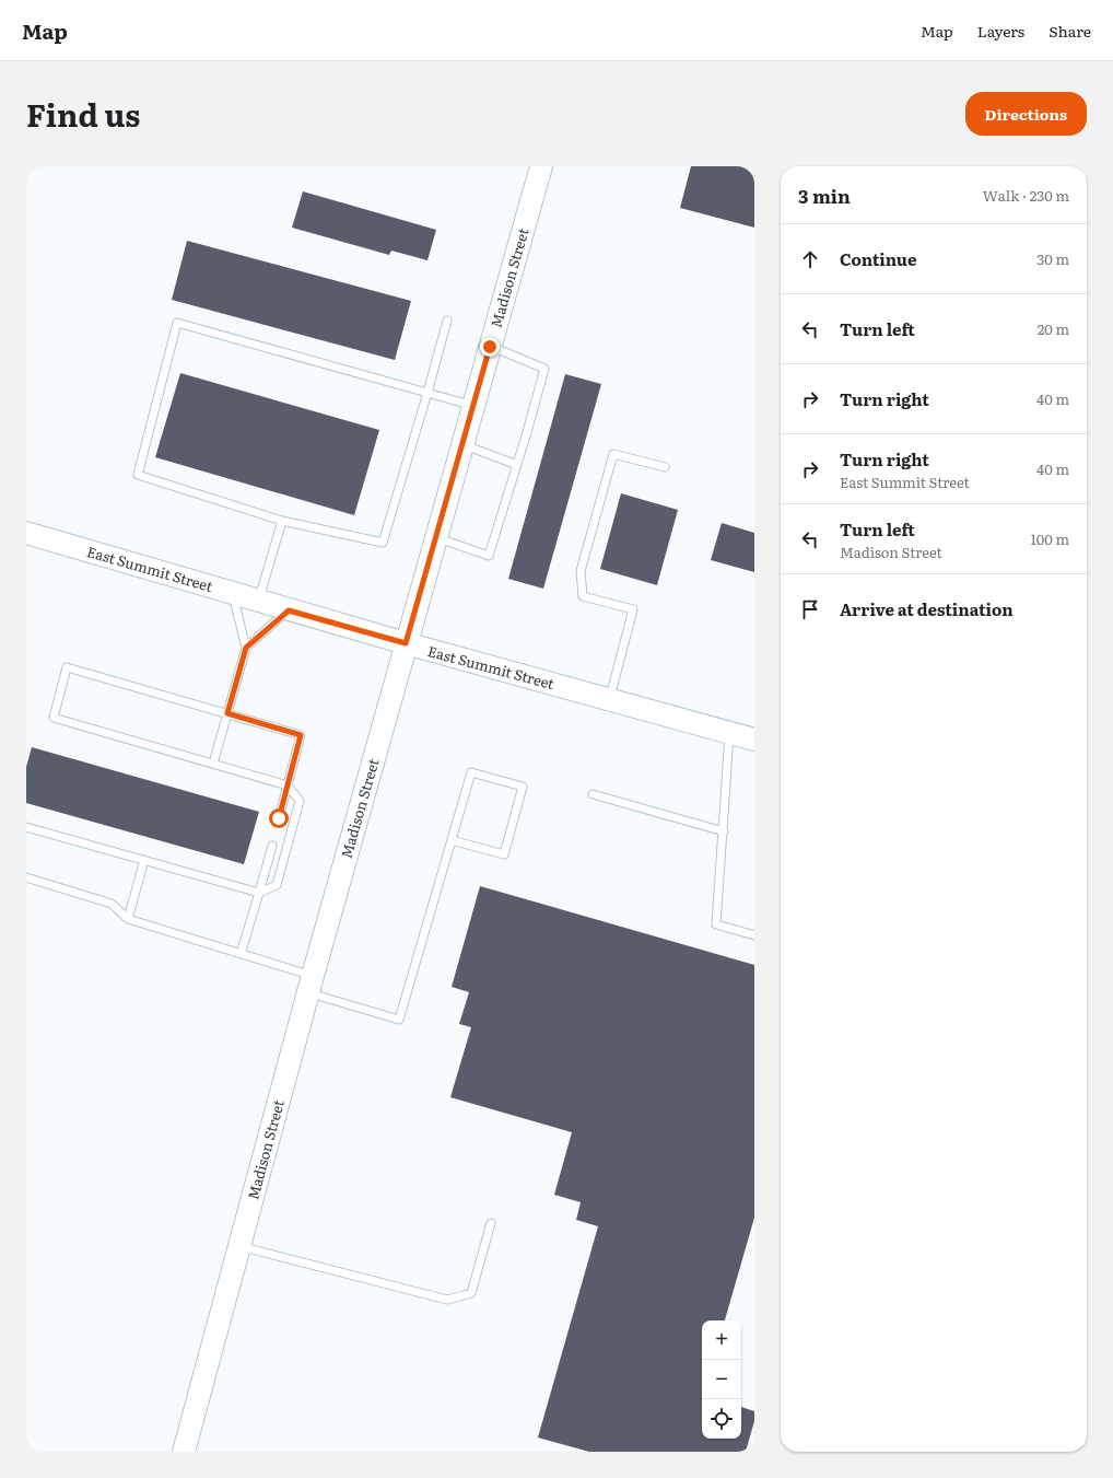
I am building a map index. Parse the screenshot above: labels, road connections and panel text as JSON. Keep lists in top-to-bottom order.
{
  "streets": {
    "street": ["Madison Street", "East Summit Street"]
  },
  "crossings": [
    ["Madison Street", "East Summit Street"]
  ],
  "page": {
    "header": "Map",
    "nav": ["Map", "Layers", "Share"],
    "title": "Find us",
    "buttons": "Directions",
    "heading": ["3 min", "Walk · 230 m"],
    "list": [
      ["Continue", "30 m"],
      ["Turn left", "20 m"],
      ["Turn right", "40 m"],
      ["Turn right", "East Summit Street", "40 m"],
      ["Turn left", "Madison Street", "100 m"],
      "Arrive at destination"
    ],
    "map_buttons": ["+", "−"]
  }
}
